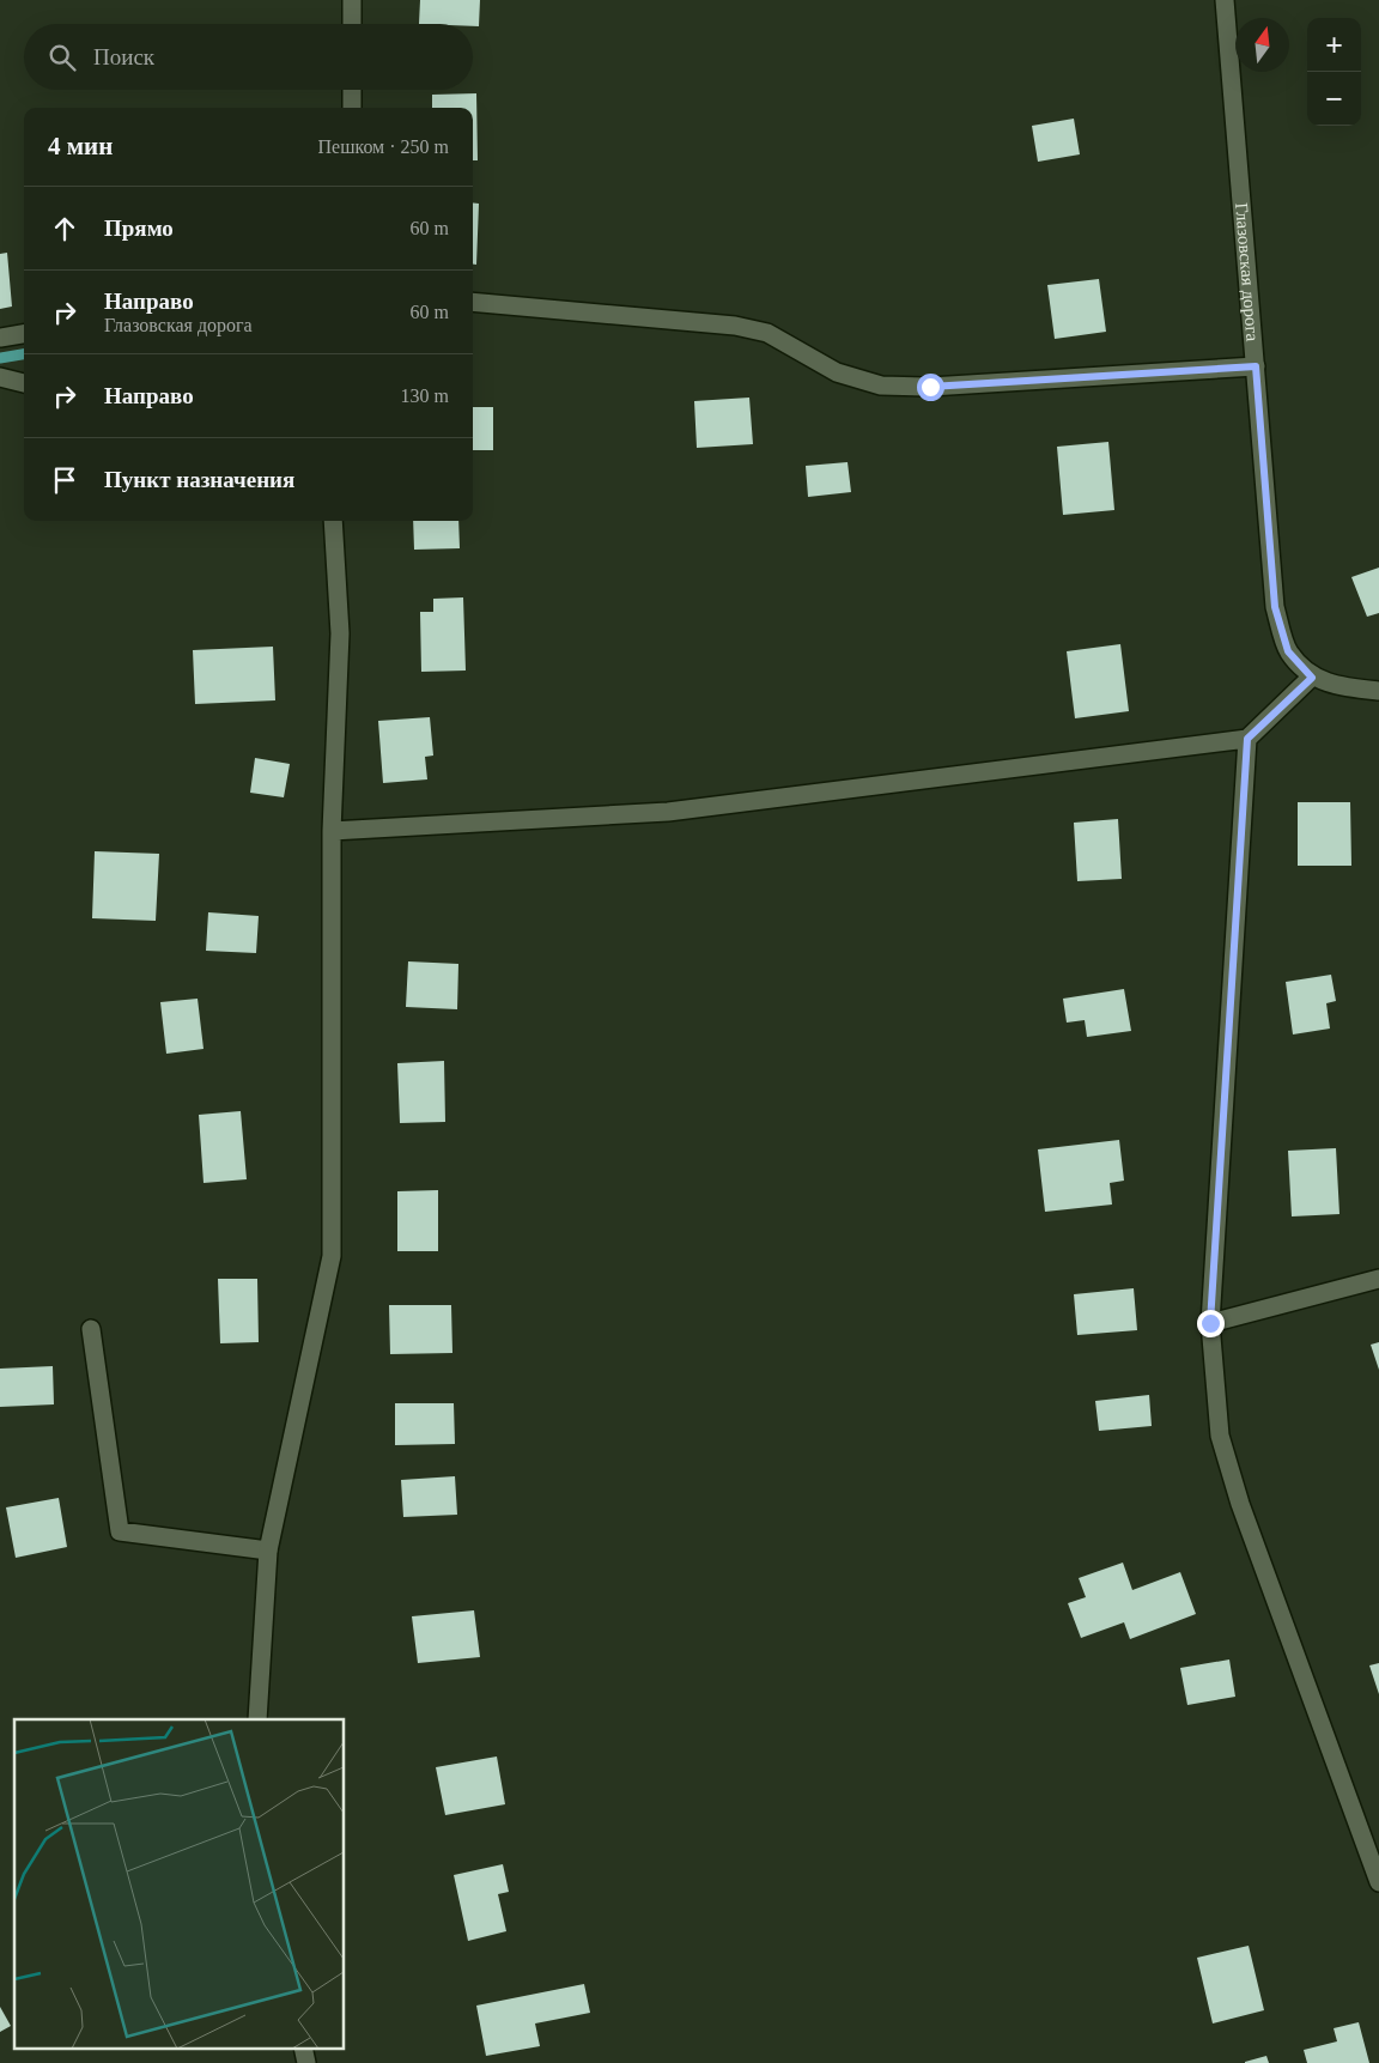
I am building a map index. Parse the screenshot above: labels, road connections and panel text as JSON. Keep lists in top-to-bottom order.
{
  "streets": {
    "street": ["Глазовская дорога"]
  },
  "north": "top",
  "page": {
    "map_buttons": ["+", "−"],
    "search": "Поиск",
    "heading": ["4 мин", "Пешком · 250 m"],
    "list": [
      ["Прямо", "60 m"],
      ["Направо", "Глазовская дорога", "60 m"],
      ["Направо", "130 m"],
      "Пункт назначения"
    ]
  }
}
